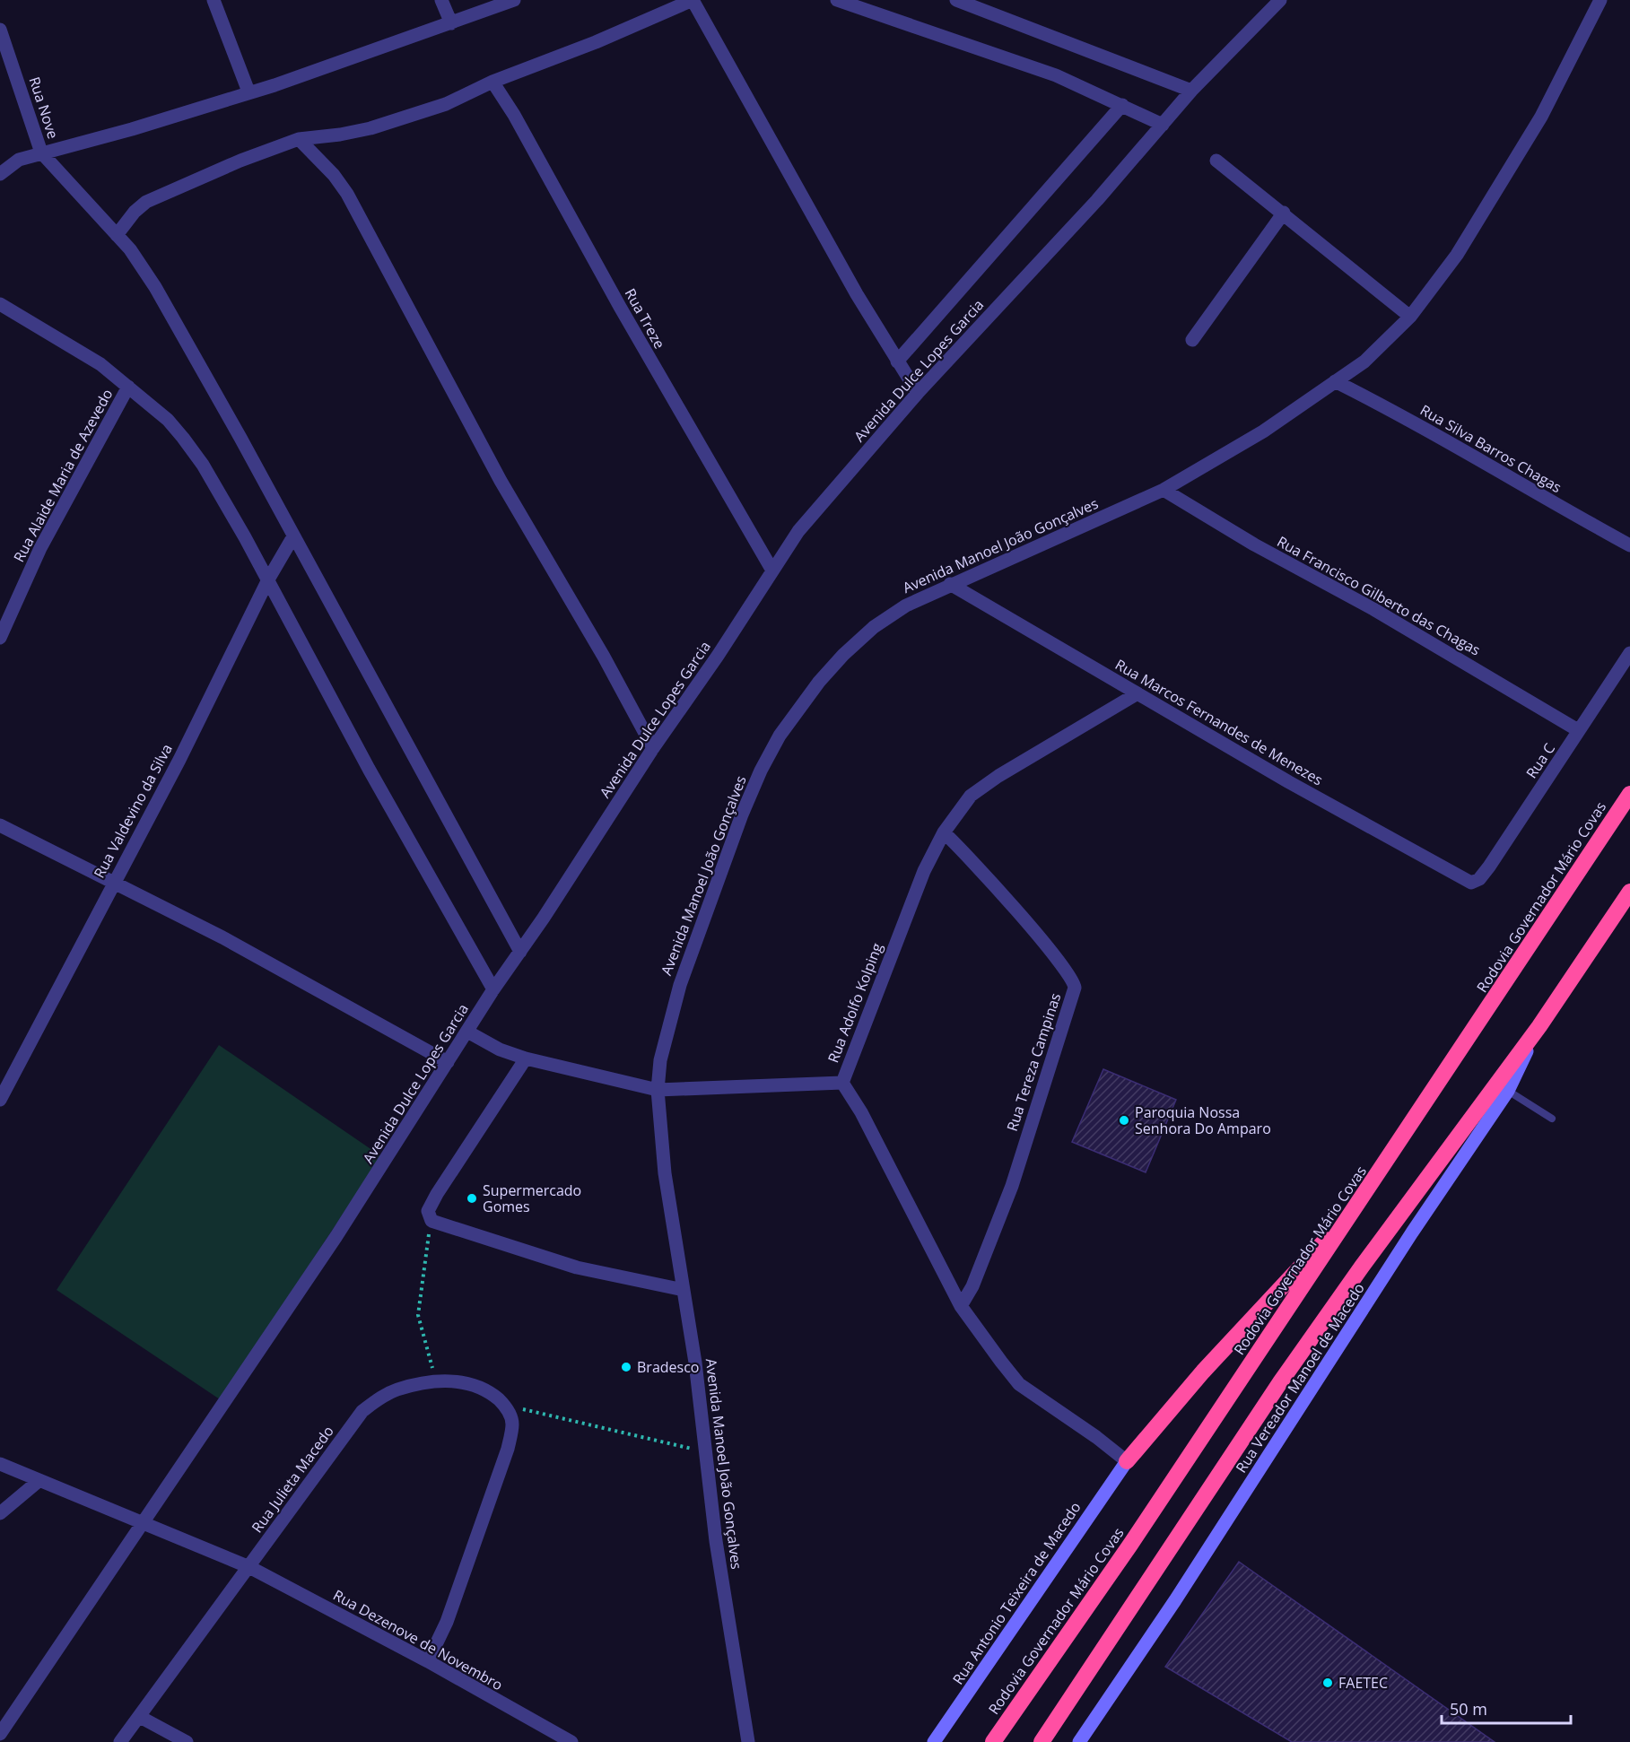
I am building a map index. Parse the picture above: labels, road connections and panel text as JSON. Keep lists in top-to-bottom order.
{
  "streets": {
    "highway": ["Rodovia Governador Mário Covas"],
    "street": [
      "Rua Nove",
      "Rua Treze",
      "Avenida Dulce Lopes Garcia",
      "Rua Silva Barros Chagas",
      "Rua Alaide Maria de Azevedo",
      "Avenida Manoel João Gonçalves",
      "Rua Francisco Gilberto das Chagas",
      "Rua Marcos Fernandes de Menezes",
      "Rua C",
      "Rua Valdevino da Silva",
      "Rua Adolfo Kolping",
      "Rua Tereza Campinas",
      "Rua Vereador Manoel de Macedo",
      "Rua Julieta Macedo",
      "Rua Antonio Teixeira de Macedo",
      "Rua Dezenove de Novembro"
    ]
  },
  "crossings": [
    ["Rua Nove", "Avenida Dulce Lopes Garcia"],
    ["Rua Nove", "Rua Valdevino da Silva"],
    ["Rua Treze", "Avenida Dulce Lopes Garcia"],
    ["Avenida Dulce Lopes Garcia", "Rua Dezenove de Novembro"],
    ["Rua Silva Barros Chagas", "Avenida Manoel João Gonçalves"],
    ["Avenida Manoel João Gonçalves", "Rua Francisco Gilberto das Chagas"],
    ["Avenida Manoel João Gonçalves", "Rua Marcos Fernandes de Menezes"],
    ["Rua Francisco Gilberto das Chagas", "Rua C"],
    ["Rua Marcos Fernandes de Menezes", "Rua C"],
    ["Rua Marcos Fernandes de Menezes", "Rua Adolfo Kolping"],
    ["Rua Adolfo Kolping", "Rua Tereza Campinas"],
    ["Rua Adolfo Kolping", "Rua Antonio Teixeira de Macedo"],
    ["Rua Julieta Macedo", "Rua Dezenove de Novembro"]
  ],
  "places": [
    "Paroquia Nossa Senhora Do Amparo",
    "Supermercado Gomes",
    "Bradesco",
    "FAETEC"
  ],
  "scale_bar": "50 m"
}
